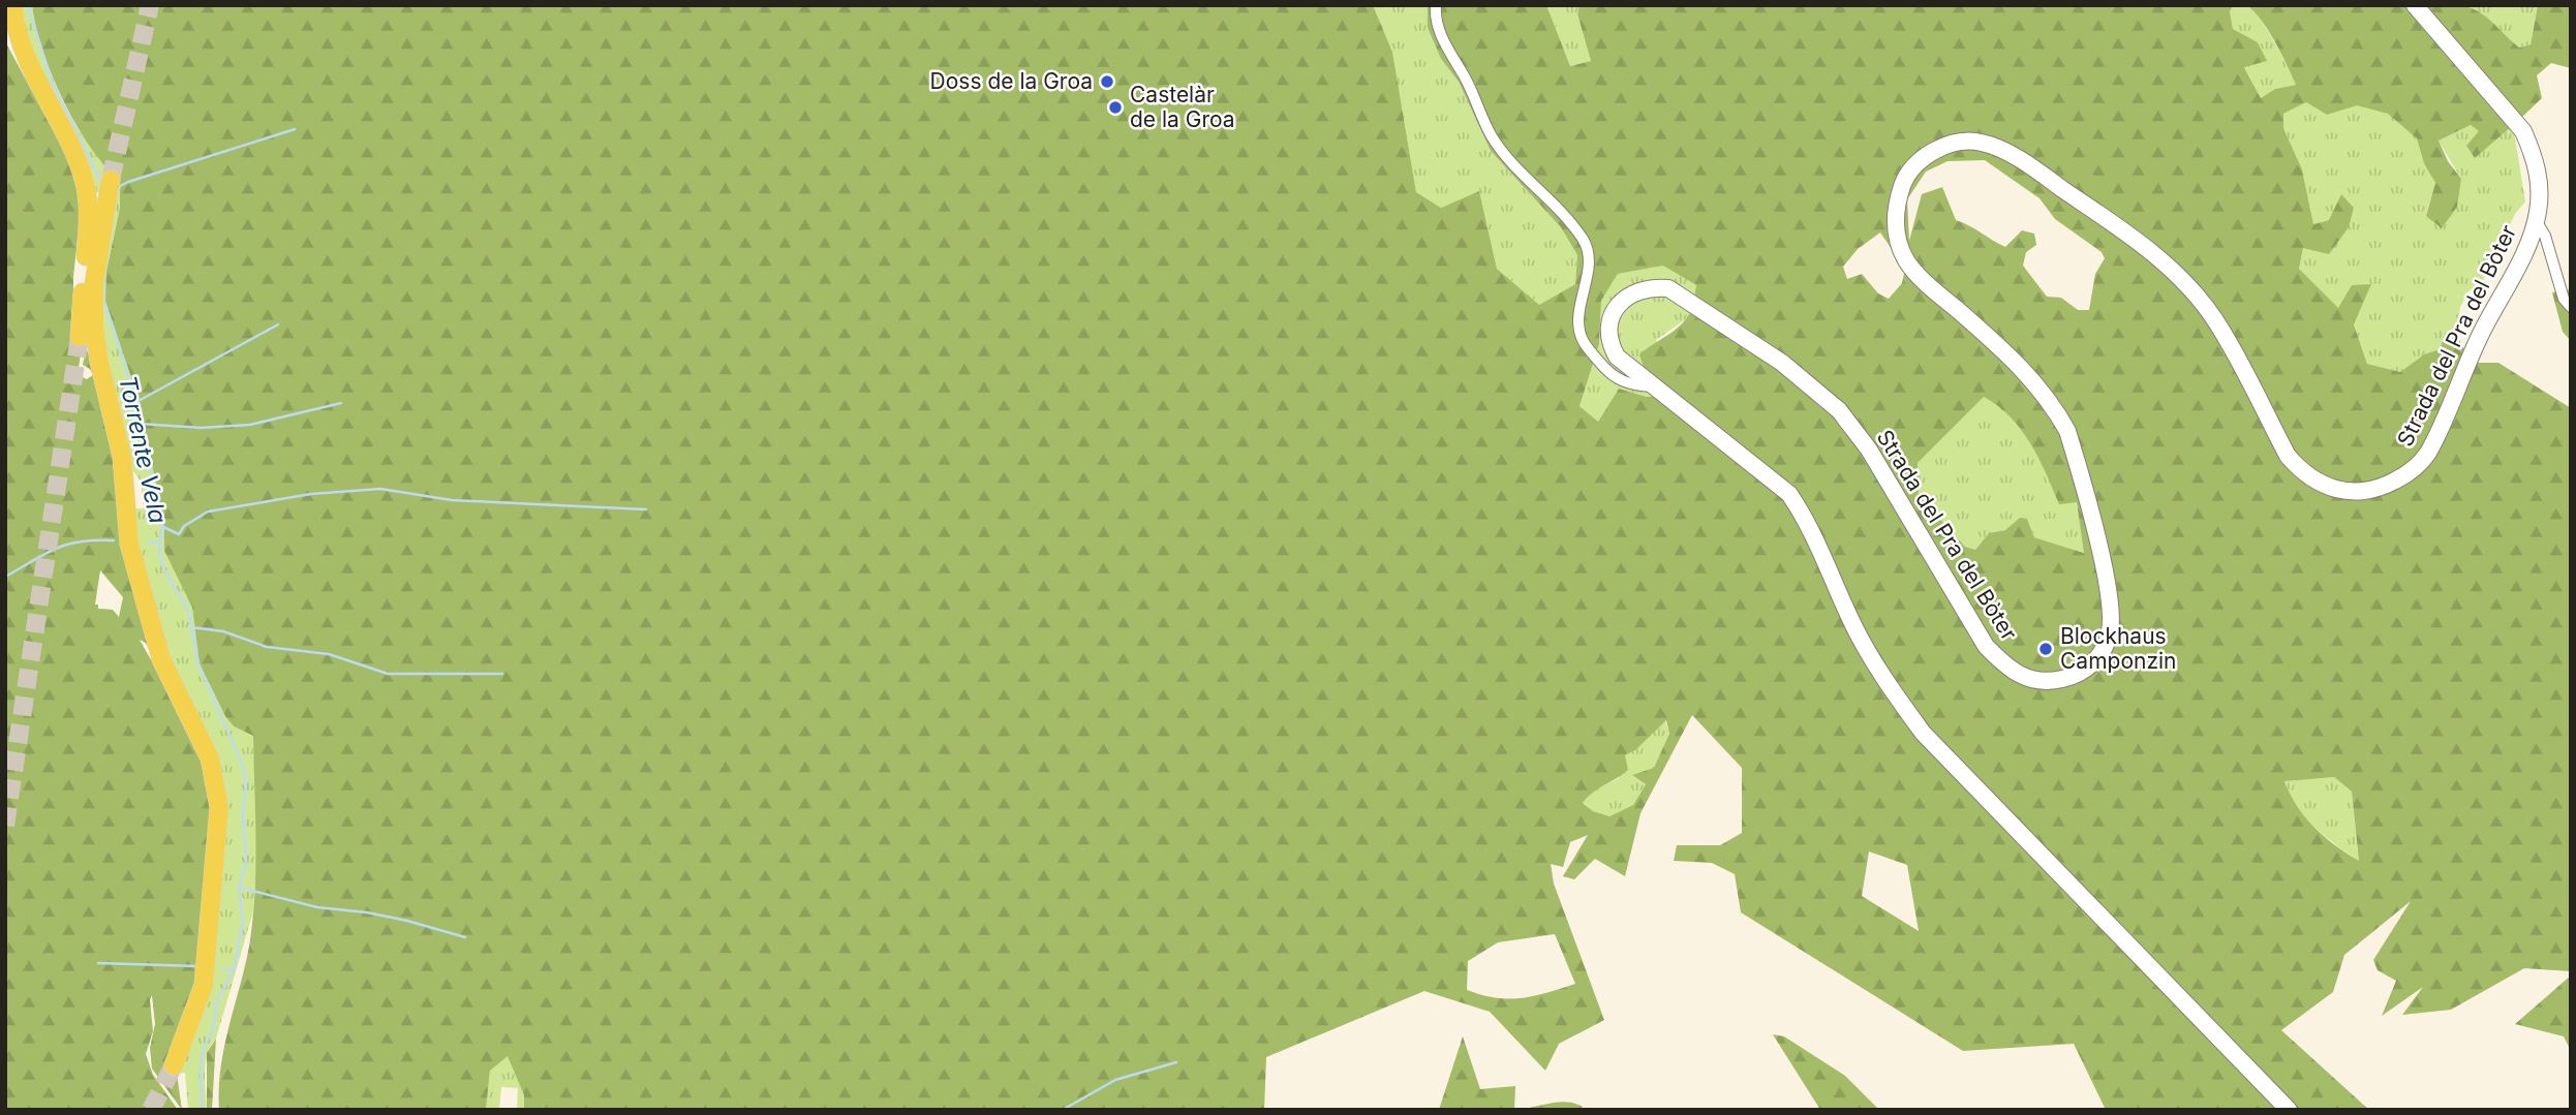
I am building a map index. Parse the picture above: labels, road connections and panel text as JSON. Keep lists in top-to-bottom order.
{
  "streets": {
    "main road": ["Strada del Pra del Bòter"]
  },
  "water": ["Torrente Vela"],
  "places": ["Doss de la Groa", "Castelàr de la Groa", "Blockhaus Camponzin"]
}
